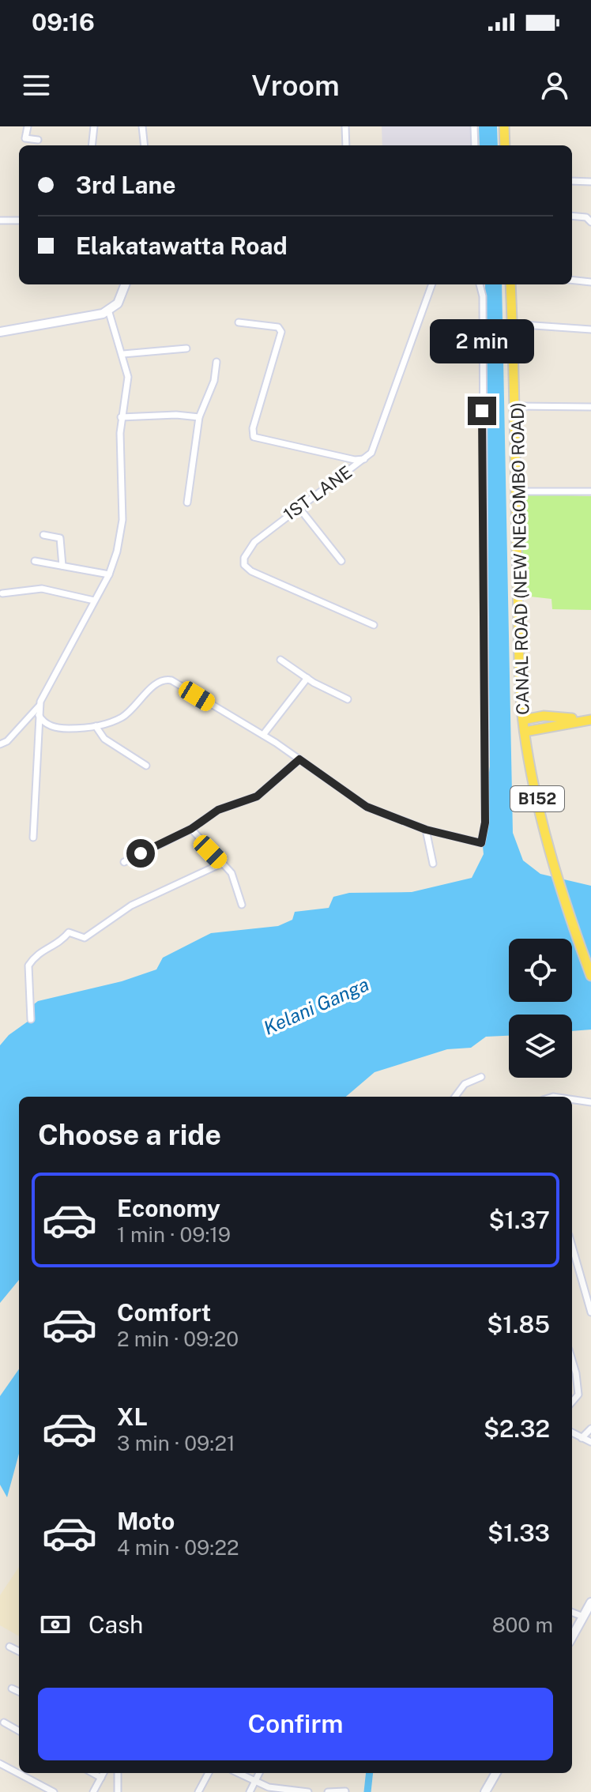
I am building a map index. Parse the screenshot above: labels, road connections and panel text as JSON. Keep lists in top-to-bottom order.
{
  "streets": {
    "main road": ["CANAL ROAD (NEW NEGOMBO ROAD)", "B152"],
    "street": ["1ST LANE"]
  },
  "water": ["Kelani Ganga"],
  "page": {
    "status": "09:16",
    "header": "Vroom",
    "banner": ["3rd Lane", "Elakatawatta Road"],
    "bubble": "2 min",
    "heading": "Choose a ride",
    "list": [
      {
        "name": "Economy",
        "note": "1 min · 09:19",
        "value": "$1.37"
      },
      {
        "name": "Comfort",
        "note": "2 min · 09:20",
        "value": "$1.85"
      },
      {
        "name": "XL",
        "note": "3 min · 09:21",
        "value": "$2.32"
      },
      {
        "name": "Moto",
        "note": "4 min · 09:22",
        "value": "$1.33"
      }
    ],
    "pay": ["Cash", "800 m"],
    "buttons": "Confirm"
  }
}
